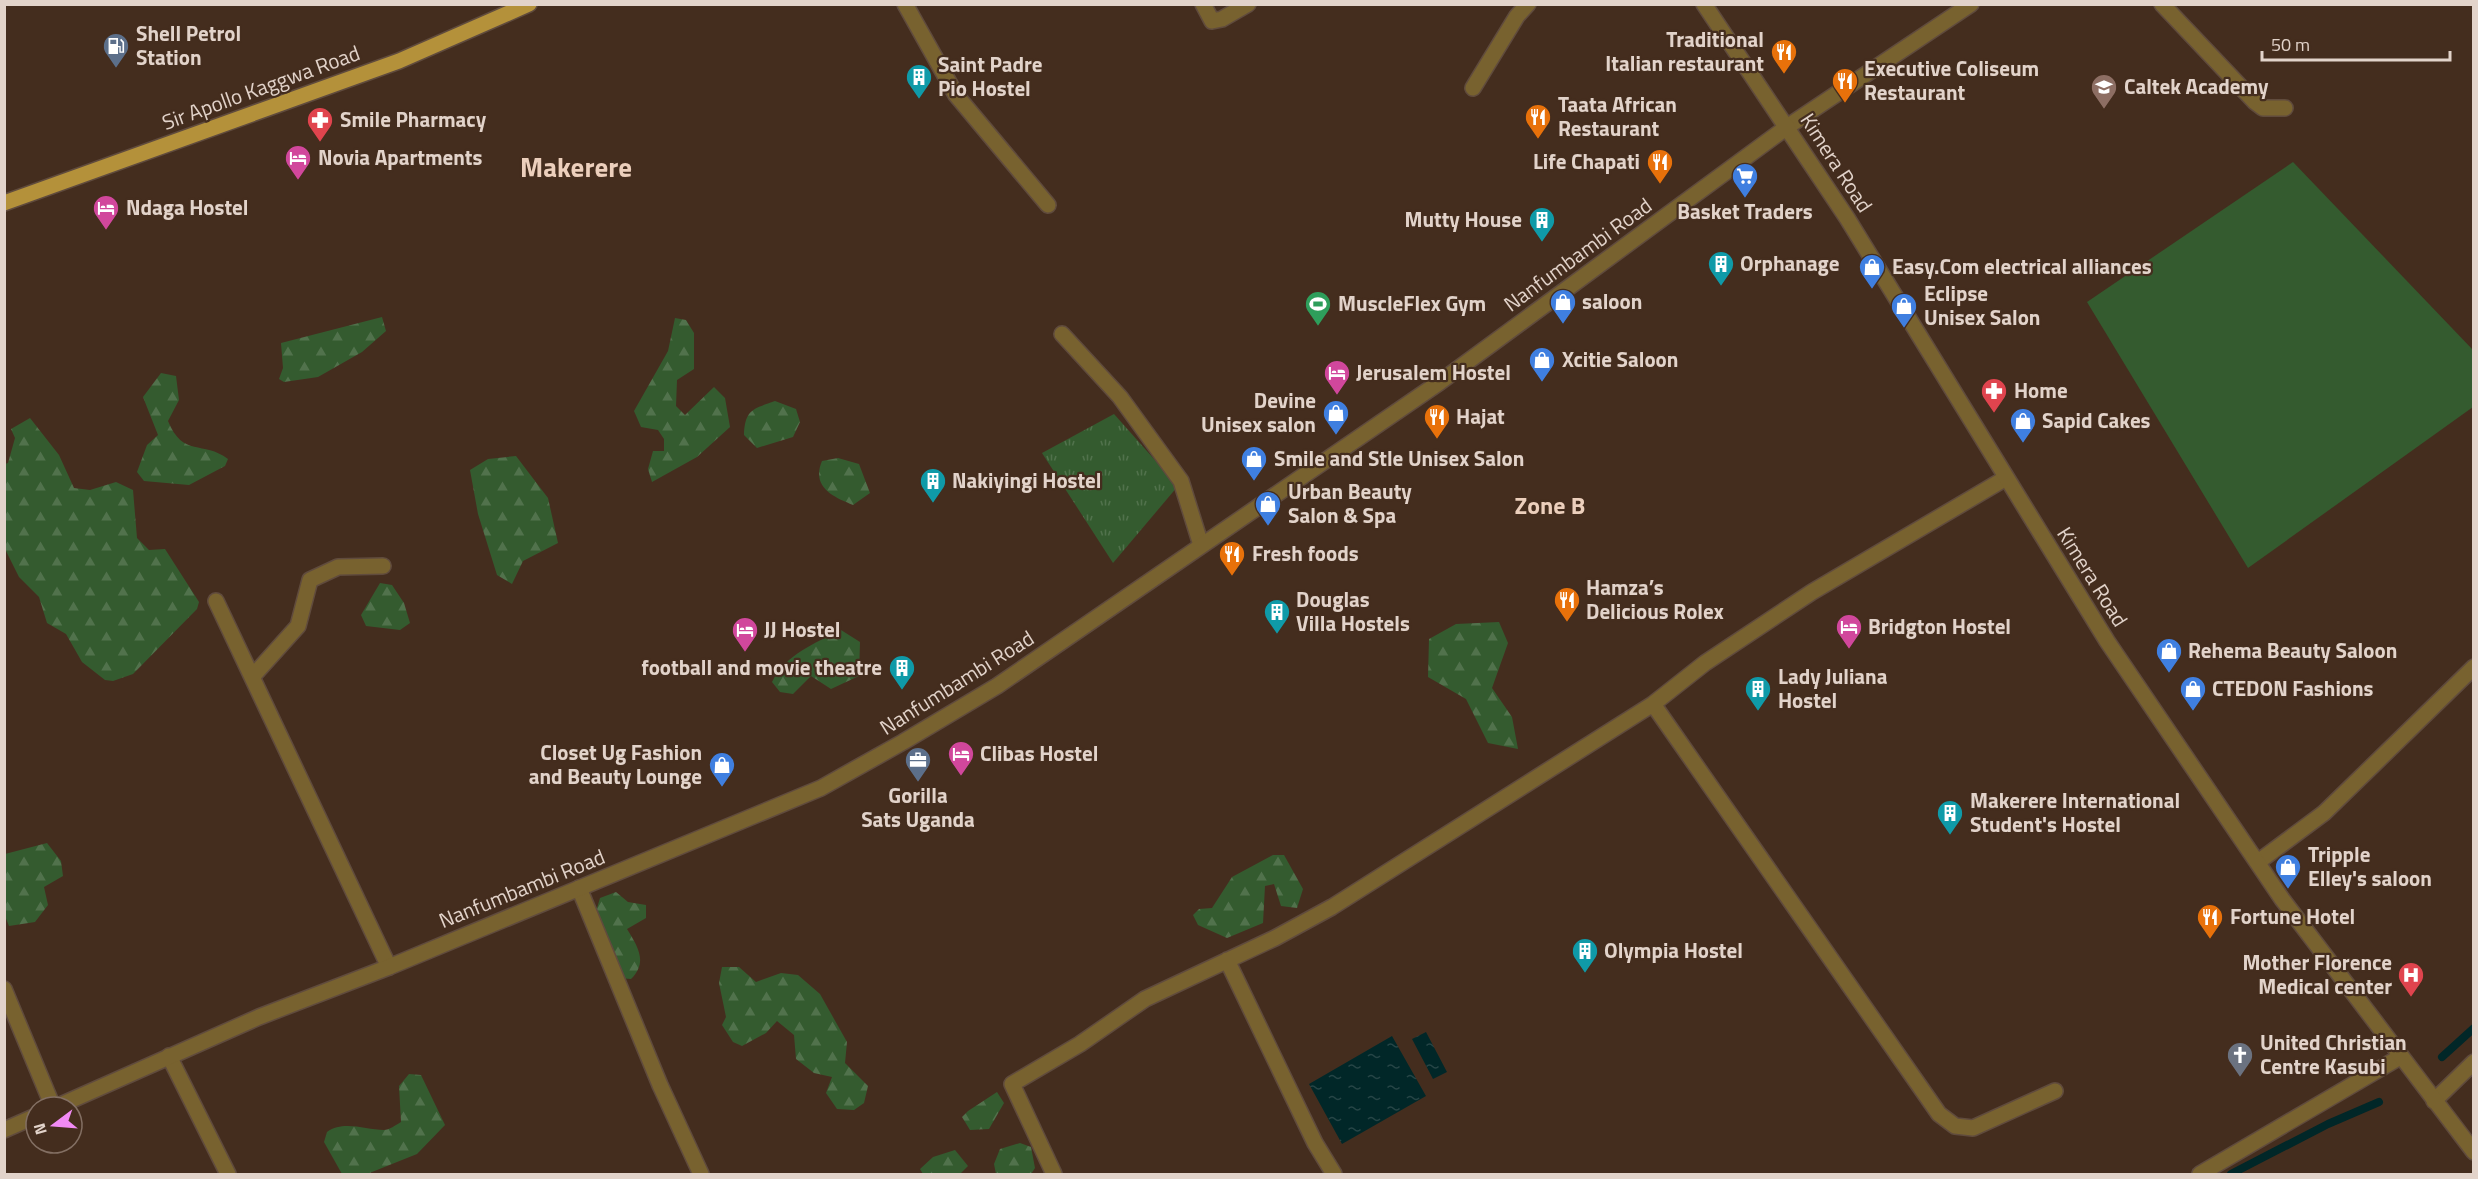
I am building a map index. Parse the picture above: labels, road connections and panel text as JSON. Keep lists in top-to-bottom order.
{
  "streets": {
    "main road": ["Sir Apollo Kaggwa Road"],
    "street": ["Kimera Road", "Nanfumbambi Road"]
  },
  "crossings": [
    ["Kimera Road", "Nanfumbambi Road"]
  ],
  "districts": ["Makerere", "Zone B"],
  "places": {
    "fuel station": ["Shell Petrol Station"],
    "restaurant": [
      "Traditional Italian restaurant",
      "Executive Coliseum Restaurant",
      "Taata African Restaurant",
      "Life Chapati",
      "Hajat",
      "Fresh foods",
      "Hamza’s Delicious Rolex",
      "Fortune Hotel"
    ],
    "building": [
      "Saint Padre Pio Hostel",
      "Mutty House",
      "Orphanage",
      "Nakiyingi Hostel",
      "Douglas Villa Hostels",
      "football and movie theatre",
      "Lady Juliana Hostel",
      "Makerere International Student's Hostel",
      "Olympia Hostel"
    ],
    "school or university": ["Caltek Academy"],
    "pharmacy": ["Smile Pharmacy", "Home"],
    "hotel": [
      "Novia Apartments",
      "Ndaga Hostel",
      "Jerusalem Hostel",
      "Bridgton Hostel",
      "JJ Hostel",
      "Clibas Hostel"
    ],
    "supermarket": ["Basket Traders"],
    "shop": [
      "Easy.Com electrical alliances",
      "saloon",
      "Eclipse Unisex Salon",
      "Xcitie Saloon",
      "Devine Unisex salon",
      "Sapid Cakes",
      "Smile and Stle Unisex Salon",
      "Urban Beauty Salon & Spa",
      "Rehema Beauty Saloon",
      "CTEDON Fashions",
      "Closet Ug Fashion and Beauty Lounge",
      "Tripple Elley's saloon"
    ],
    "sports": ["MuscleFlex Gym"],
    "office": ["Gorilla Sats Uganda"],
    "hospital": ["Mother Florence Medical center"],
    "church": ["United Christian Centre Kasubi"]
  },
  "scale_bar": "50 m",
  "north": "left"
}
